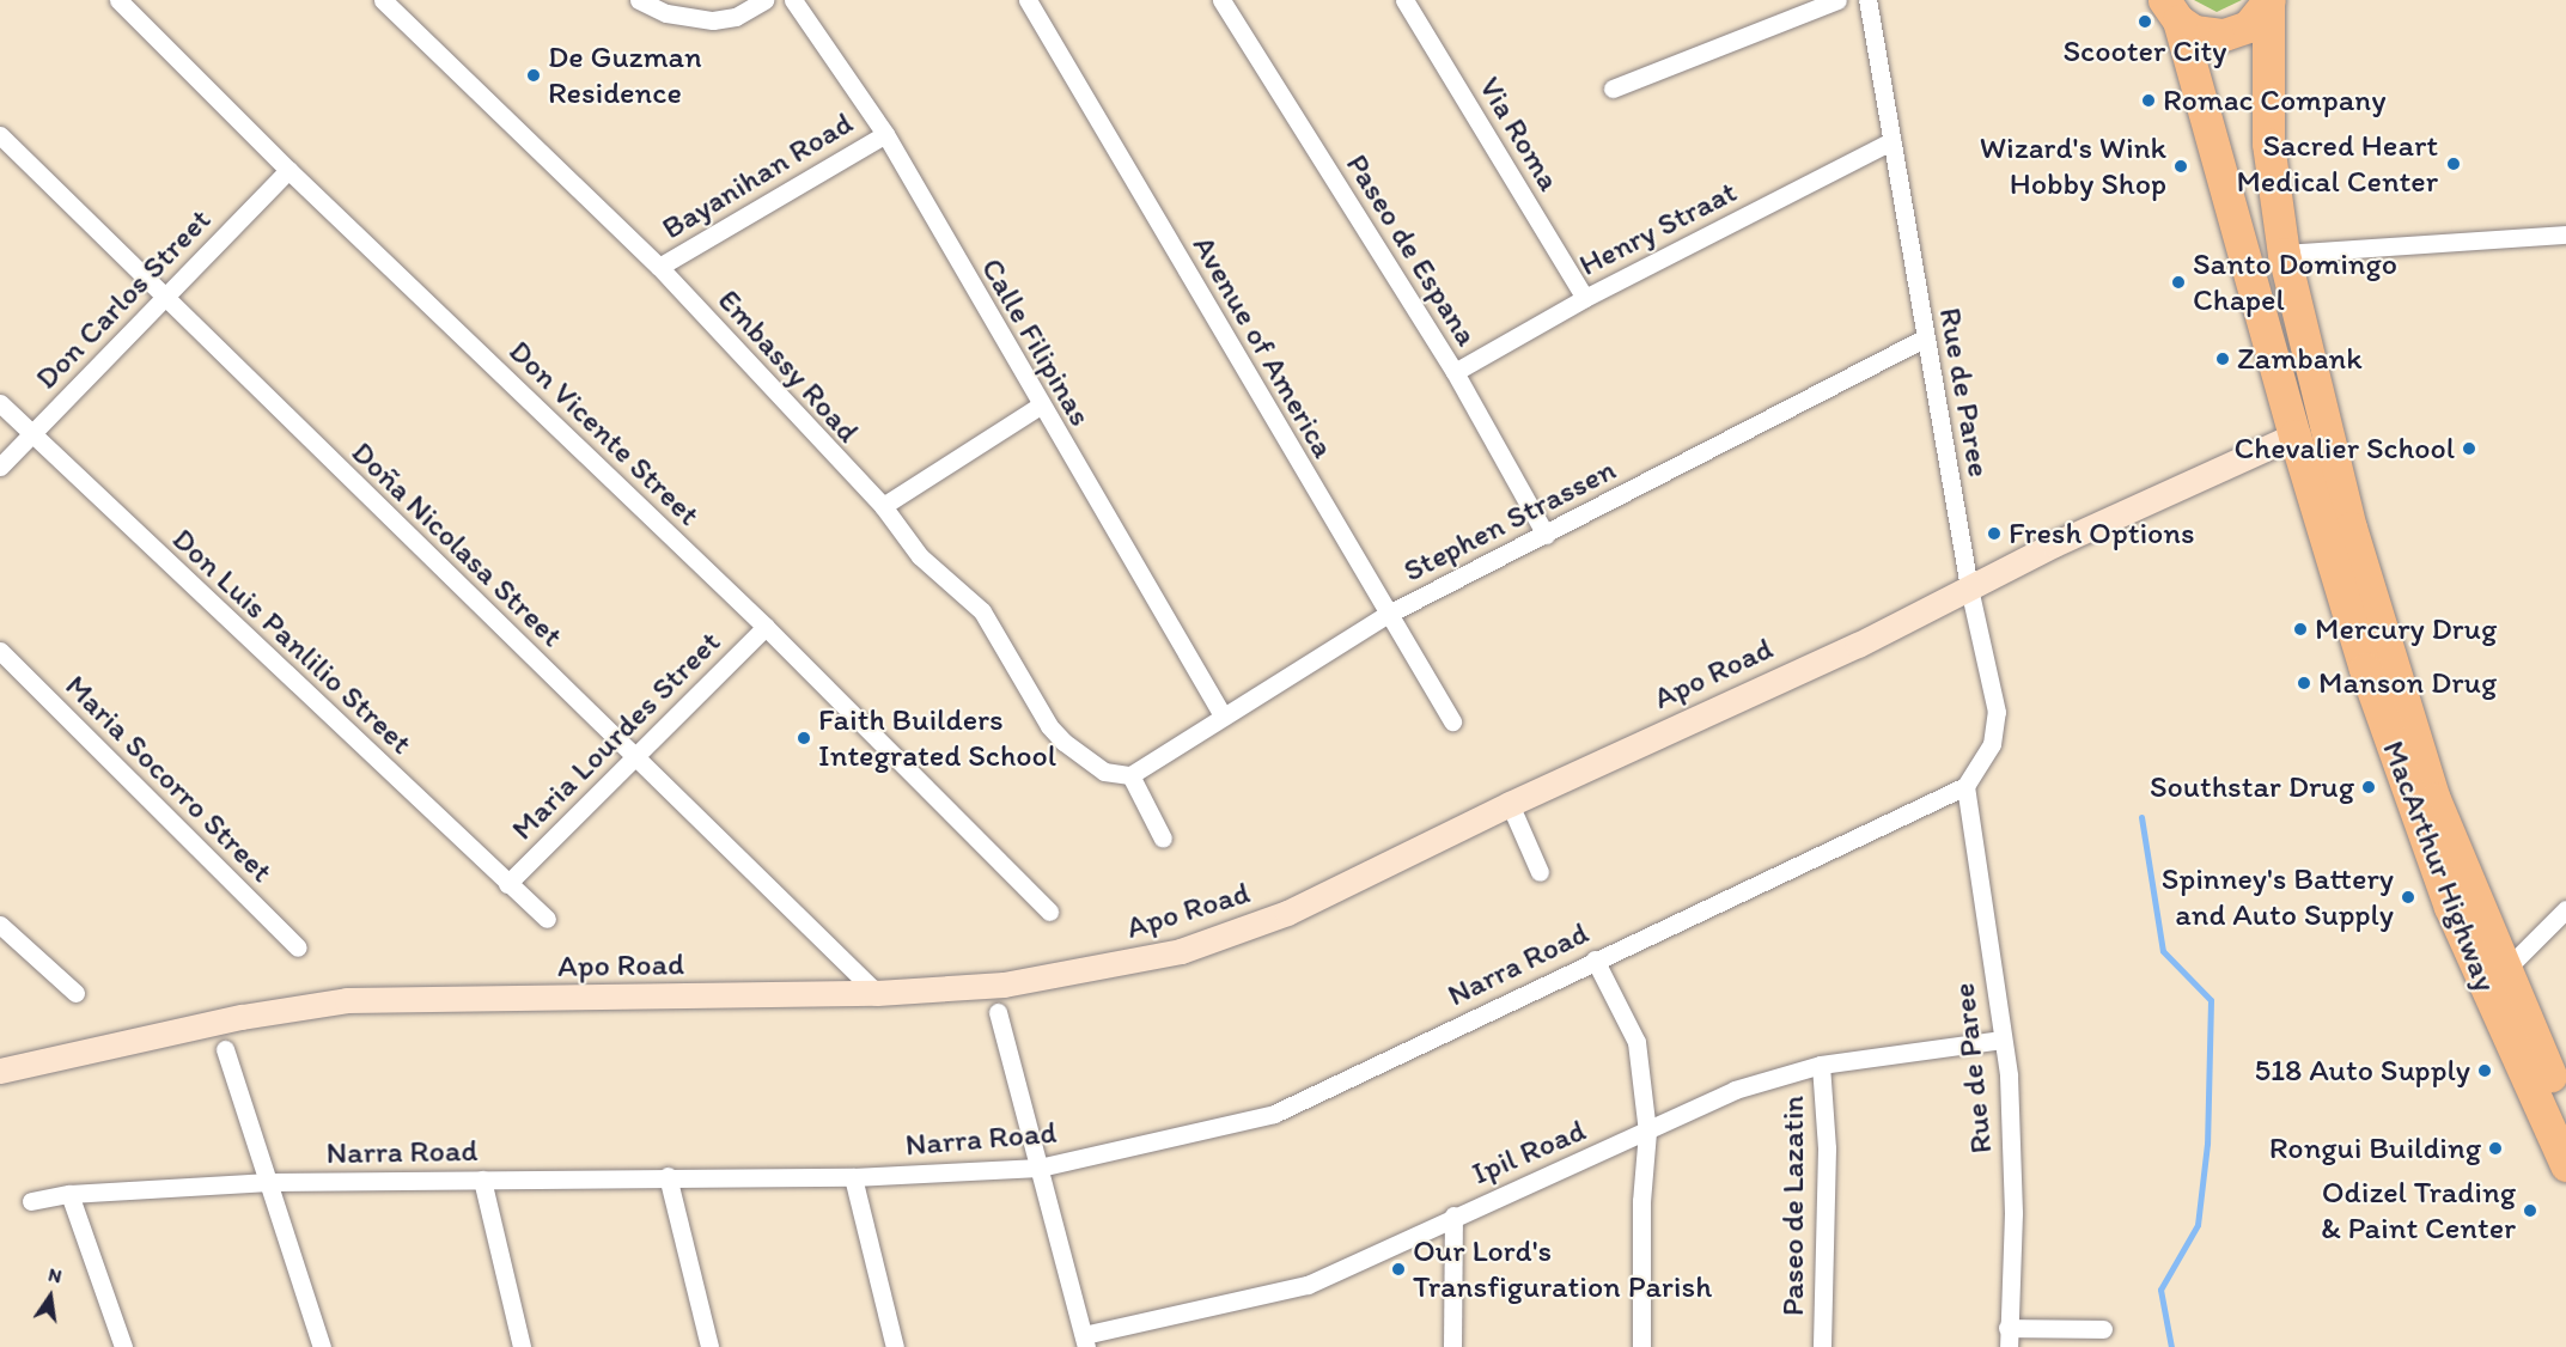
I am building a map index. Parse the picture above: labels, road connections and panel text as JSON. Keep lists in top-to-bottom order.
{
  "streets": {
    "highway": ["MacArthur Highway"],
    "street": [
      "Via Roma",
      "Bayanihan Road",
      "Henry Straat",
      "Paseo de Espana",
      "Don Carlos Street",
      "Calle Filipinas",
      "Avenue of America",
      "Embassy Road",
      "Rue de Paree",
      "Don Vicente Street",
      "Stephen Strassen",
      "Doña Nicolasa Street",
      "Don Luis Panlilio Street",
      "Apo Road",
      "Maria Lourdes Street",
      "Maria Socorro Street",
      "Narra Road",
      "Ipil Road",
      "Paseo de Lazatin"
    ]
  },
  "crossings": [
    ["Via Roma", "Henry Straat"],
    ["Bayanihan Road", "Calle Filipinas"],
    ["Bayanihan Road", "Embassy Road"],
    ["Henry Straat", "Paseo de Espana"],
    ["Henry Straat", "Rue de Paree"],
    ["Paseo de Espana", "Stephen Strassen"],
    ["Don Carlos Street", "Don Vicente Street"],
    ["Don Carlos Street", "Doña Nicolasa Street"],
    ["Don Carlos Street", "Don Luis Panlilio Street"],
    ["Calle Filipinas", "Stephen Strassen"],
    ["Avenue of America", "Stephen Strassen"],
    ["Embassy Road", "Stephen Strassen"],
    ["Rue de Paree", "Stephen Strassen"],
    ["Rue de Paree", "Apo Road"],
    ["Rue de Paree", "Narra Road"],
    ["Rue de Paree", "Ipil Road"],
    ["Don Vicente Street", "Maria Lourdes Street"],
    ["Doña Nicolasa Street", "Apo Road"],
    ["Doña Nicolasa Street", "Maria Lourdes Street"],
    ["Don Luis Panlilio Street", "Maria Lourdes Street"],
    ["Apo Road", "MacArthur Highway"],
    ["Ipil Road", "Paseo de Lazatin"]
  ],
  "places": [
    "Scooter City",
    "De Guzman Residence",
    "Romac Company",
    "Sacred Heart Medical Center",
    "Wizard's Wink Hobby Shop",
    "Santo Domingo Chapel",
    "Zambank",
    "Chevalier School",
    "Fresh Options",
    "Mercury Drug",
    "Manson Drug",
    "Faith Builders Integrated School",
    "Southstar Drug",
    "Spinney's Battery and Auto Supply",
    "518 Auto Supply",
    "Rongui Building",
    "Odizel Trading & Paint Center",
    "Our Lord's Transfiguration Parish"
  ],
  "north": "top"
}
